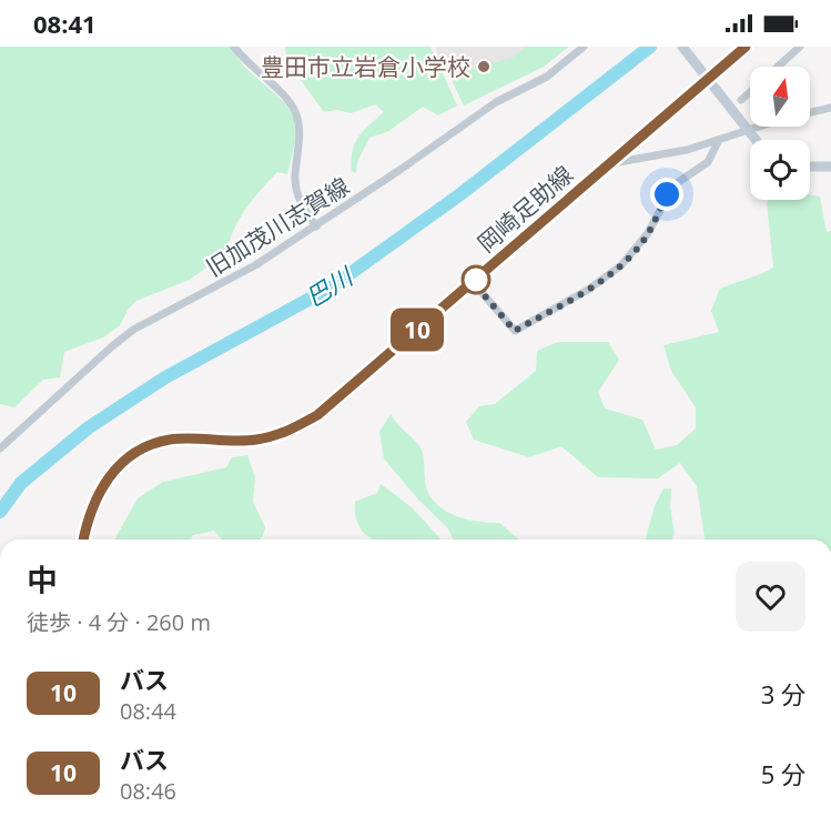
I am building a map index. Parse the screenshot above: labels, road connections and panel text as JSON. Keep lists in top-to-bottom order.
{
  "streets": {
    "main road": ["岡崎足助線"],
    "street": ["旧加茂川志賀線"]
  },
  "water": ["巴川"],
  "places": ["豊田市立岩倉小学校"],
  "lines": ["bus line 10"],
  "north": "top",
  "page": {
    "status": "08:41",
    "on_map": "10",
    "heading": ["中", "徒歩 · 4 分 · 260 m"],
    "list": [
      {
        "mark": "10",
        "name": "バス",
        "note": "08:44",
        "value": "3 分"
      },
      {
        "mark": "10",
        "name": "バス",
        "note": "08:46",
        "value": "5 分"
      }
    ]
  }
}
